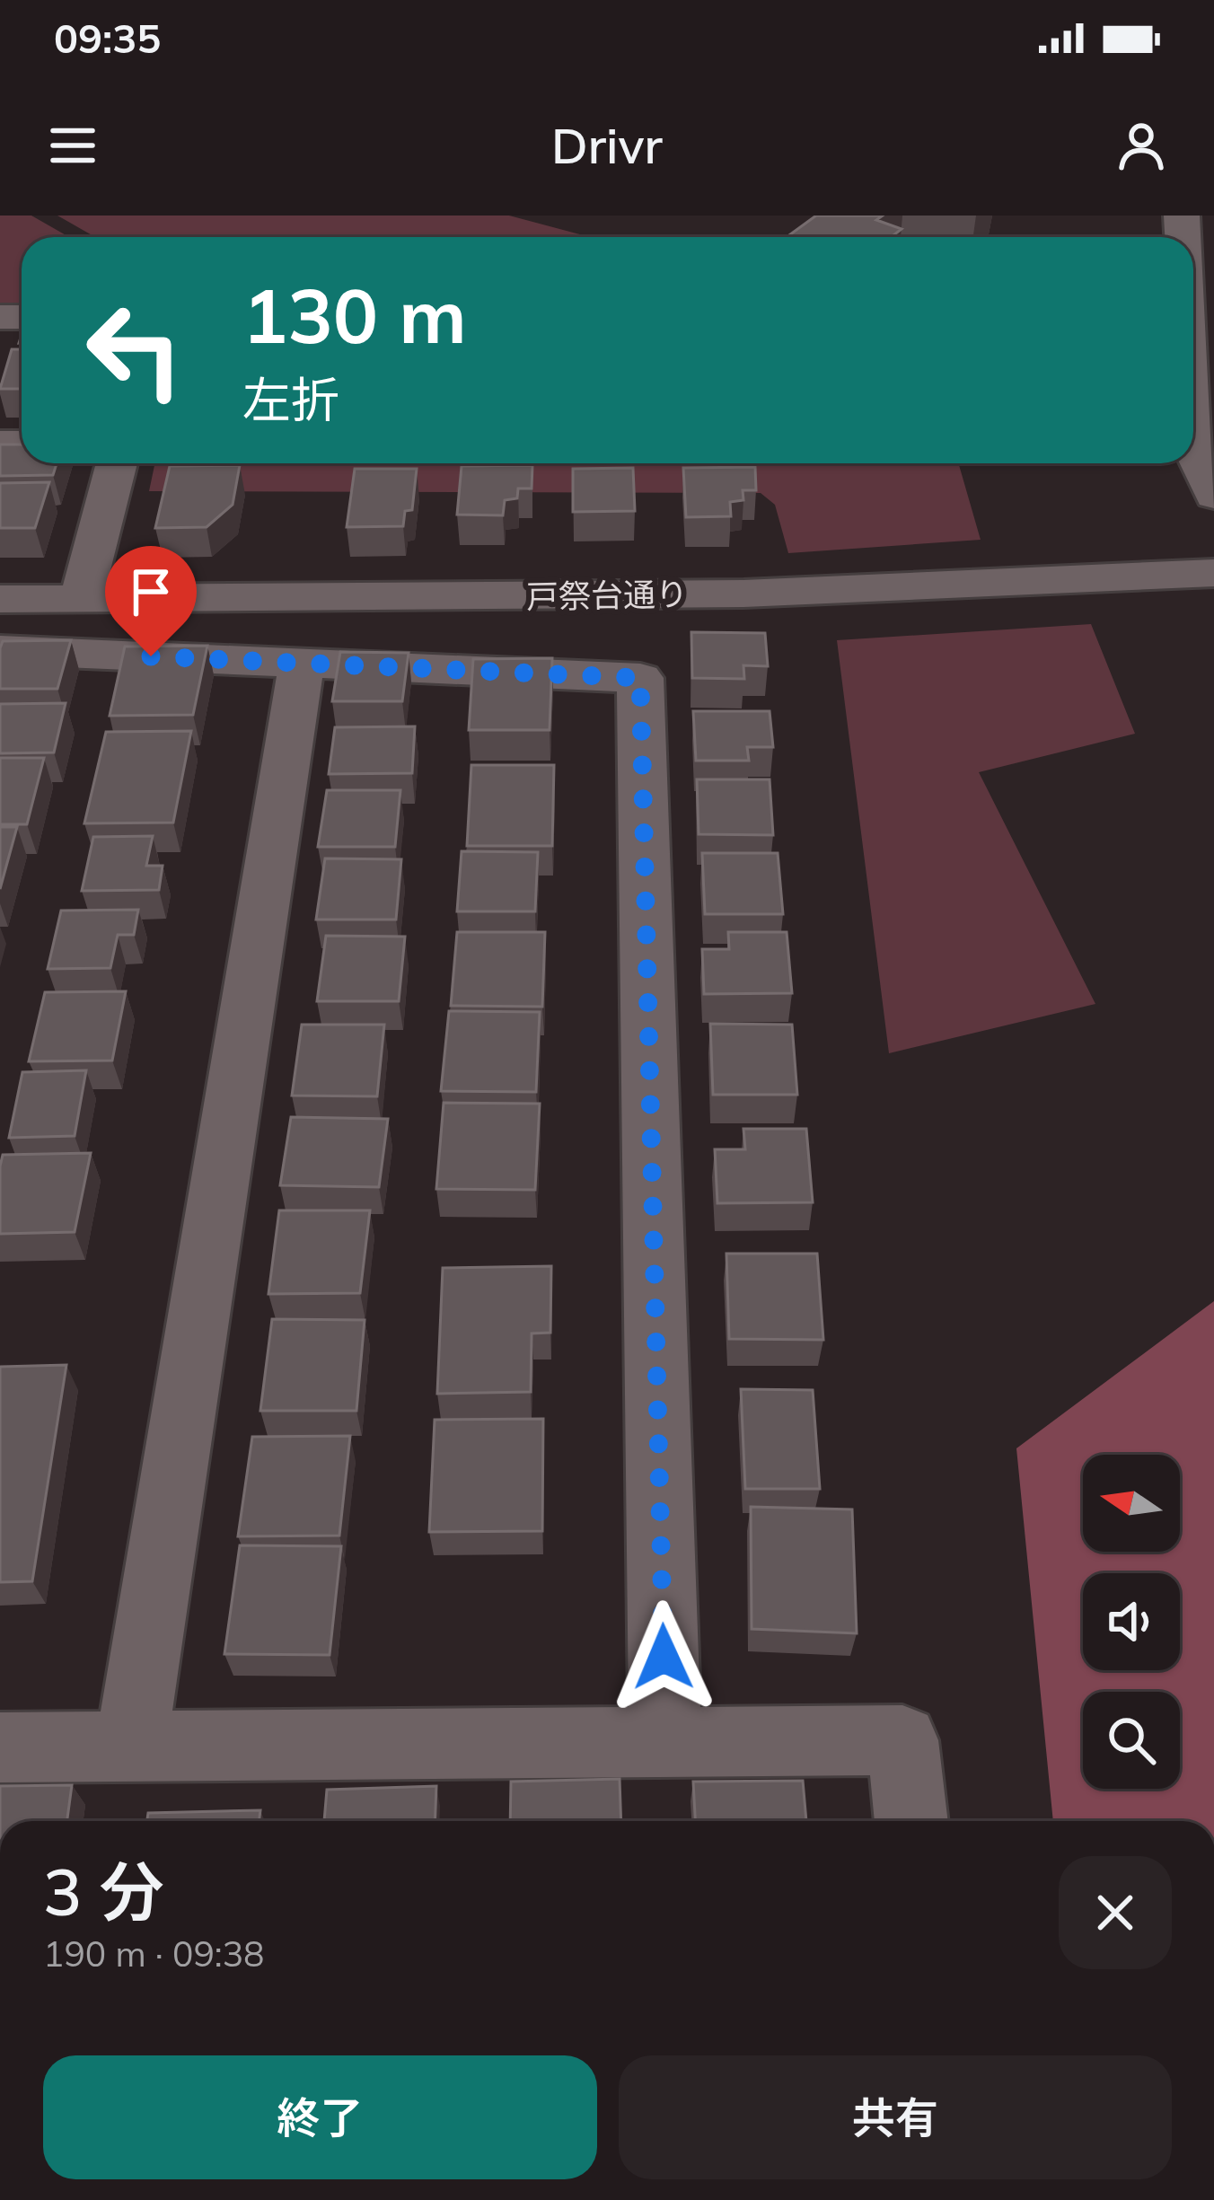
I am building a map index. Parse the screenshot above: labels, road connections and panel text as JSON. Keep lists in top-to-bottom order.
{
  "streets": {
    "street": ["戸祭台通り"]
  },
  "north": "left",
  "page": {
    "status": "09:35",
    "header": "Drivr",
    "turn": ["130 m", "左折"],
    "heading": ["3 分", "190 m · 09:38"],
    "buttons": ["終了", "共有"]
  }
}
